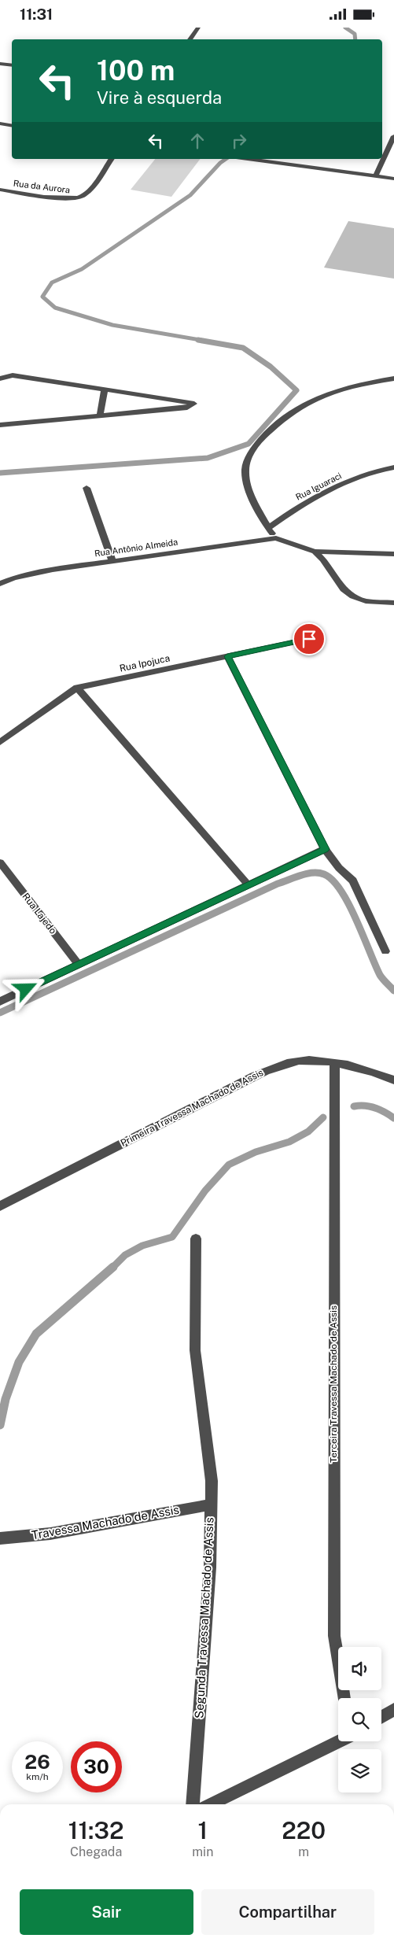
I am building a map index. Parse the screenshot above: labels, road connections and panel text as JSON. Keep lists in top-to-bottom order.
{
  "streets": {
    "street": [
      "Rua da Aurora",
      "Rua Iguaraci",
      "Rua Antônio Almeida",
      "Rua Ipojuca",
      "Rua Lajedo",
      "Primeira Travessa Machado de Assis",
      "Terceira Travessa Machado de Assis",
      "Travessa Machado de Assis",
      "Segunda Travessa Machado de Assis"
    ]
  },
  "crossings": [
    ["Primeira Travessa Machado de Assis", "Terceira Travessa Machado de Assis"],
    ["Travessa Machado de Assis", "Segunda Travessa Machado de Assis"]
  ],
  "page": {
    "status": "11:31",
    "turn": ["100 m", "Vire à esquerda"],
    "speed": "26 km/h",
    "limit": "30",
    "eta": [
      "11:32",
      "Chegada",
      "1",
      "min",
      "220",
      "m"
    ],
    "buttons": ["Sair", "Compartilhar"]
  }
}
